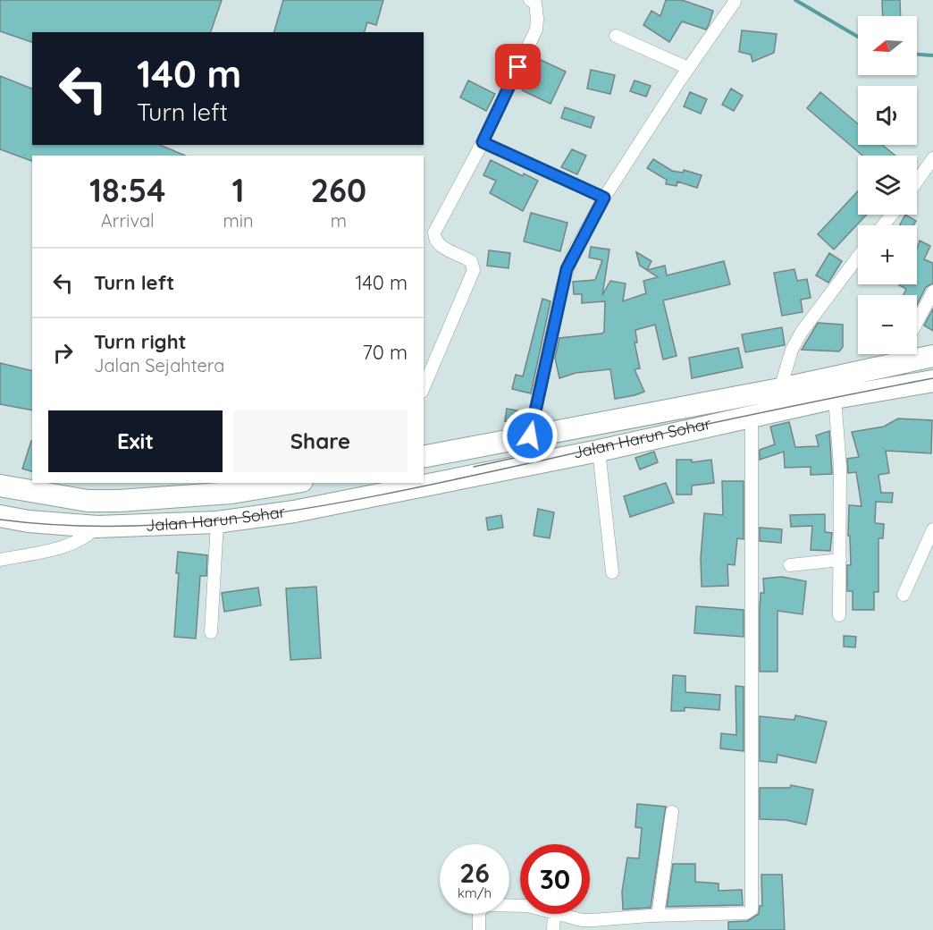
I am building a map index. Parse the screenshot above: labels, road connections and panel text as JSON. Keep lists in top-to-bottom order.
{
  "streets": {
    "highway": ["Jalan Harun Sohar"]
  },
  "north": "left",
  "page": {
    "map_buttons": ["+", "−"],
    "turn": ["140 m", "Turn left"],
    "eta": [
      "18:54",
      "Arrival",
      "1",
      "min",
      "260",
      "m"
    ],
    "list": [
      {
        "name": "Turn left",
        "value": "140 m"
      },
      {
        "name": "Turn right",
        "note": "Jalan Sejahtera",
        "value": "70 m"
      }
    ],
    "buttons": ["Exit", "Share"],
    "speed": "26 km/h",
    "limit": "30"
  }
}
